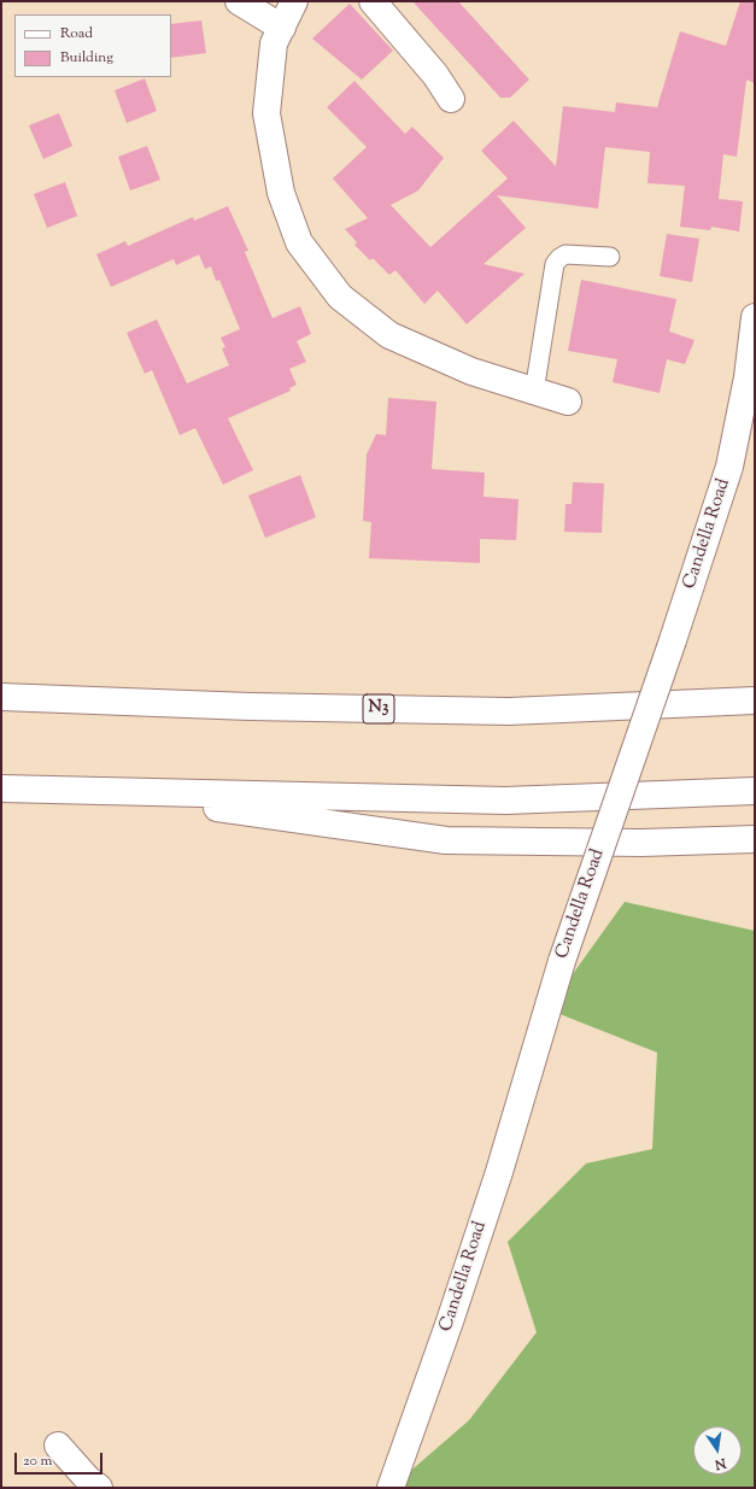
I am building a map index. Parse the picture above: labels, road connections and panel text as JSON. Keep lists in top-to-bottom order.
{
  "streets": {
    "main road": ["Candella Road", "N3"]
  },
  "legend": ["Road", "Building"],
  "scale_bar": "20 m",
  "north": "bottom"
}
